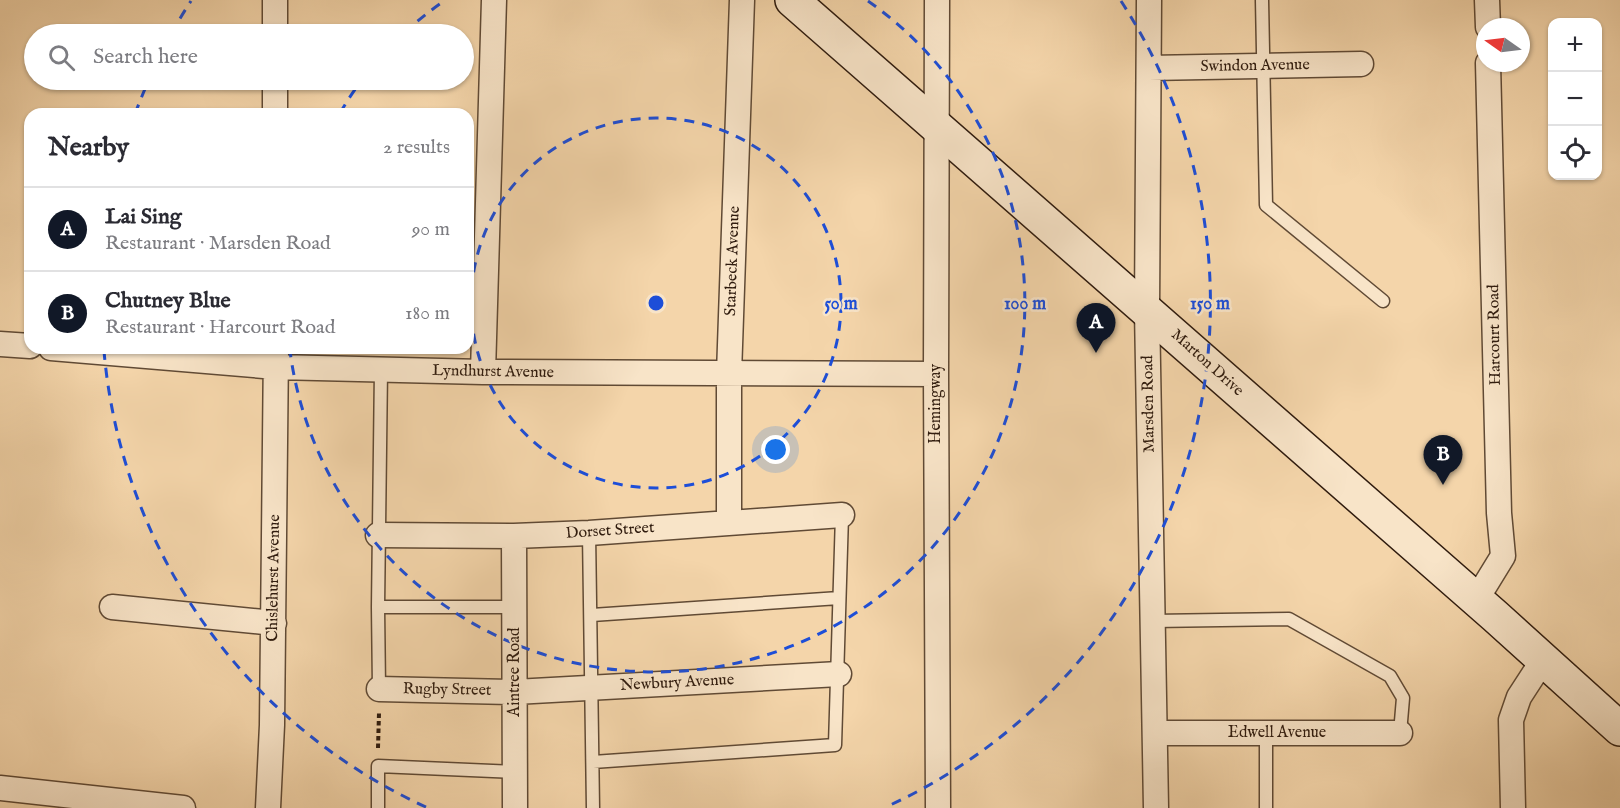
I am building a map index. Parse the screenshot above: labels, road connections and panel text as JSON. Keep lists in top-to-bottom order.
{
  "streets": {
    "street": [
      "Swindon Avenue",
      "Starbeck Avenue",
      "Harcourt Road",
      "Marton Drive",
      "Lyndhurst Avenue",
      "Hemingway",
      "Marsden Road",
      "Dorset Street",
      "Chislehurst Avenue",
      "Aintree Road",
      "Newbury Avenue",
      "Rugby Street",
      "Edwell Avenue"
    ]
  },
  "crossings": [
    ["Swindon Avenue", "Marsden Road"],
    ["Starbeck Avenue", "Lyndhurst Avenue"],
    ["Starbeck Avenue", "Dorset Street"],
    ["Harcourt Road", "Marton Drive"],
    ["Marton Drive", "Hemingway"],
    ["Marton Drive", "Marsden Road"],
    ["Lyndhurst Avenue", "Hemingway"],
    ["Lyndhurst Avenue", "Chislehurst Avenue"],
    ["Marsden Road", "Edwell Avenue"],
    ["Dorset Street", "Aintree Road"],
    ["Aintree Road", "Newbury Avenue"],
    ["Aintree Road", "Rugby Street"],
    ["Newbury Avenue", "Rugby Street"]
  ],
  "north": "left",
  "page": {
    "map_buttons": ["+", "−"],
    "search": "Search here",
    "heading": ["Nearby", "2 results"],
    "list": [
      {
        "mark": "A",
        "name": "Lai Sing",
        "note": "Restaurant · Marsden Road",
        "value": "90 m"
      },
      {
        "mark": "B",
        "name": "Chutney Blue",
        "note": "Restaurant · Harcourt Road",
        "value": "180 m"
      }
    ],
    "pins": ["A", "B"]
  },
  "rings": ["50 m", "100 m", "150 m"]
}
